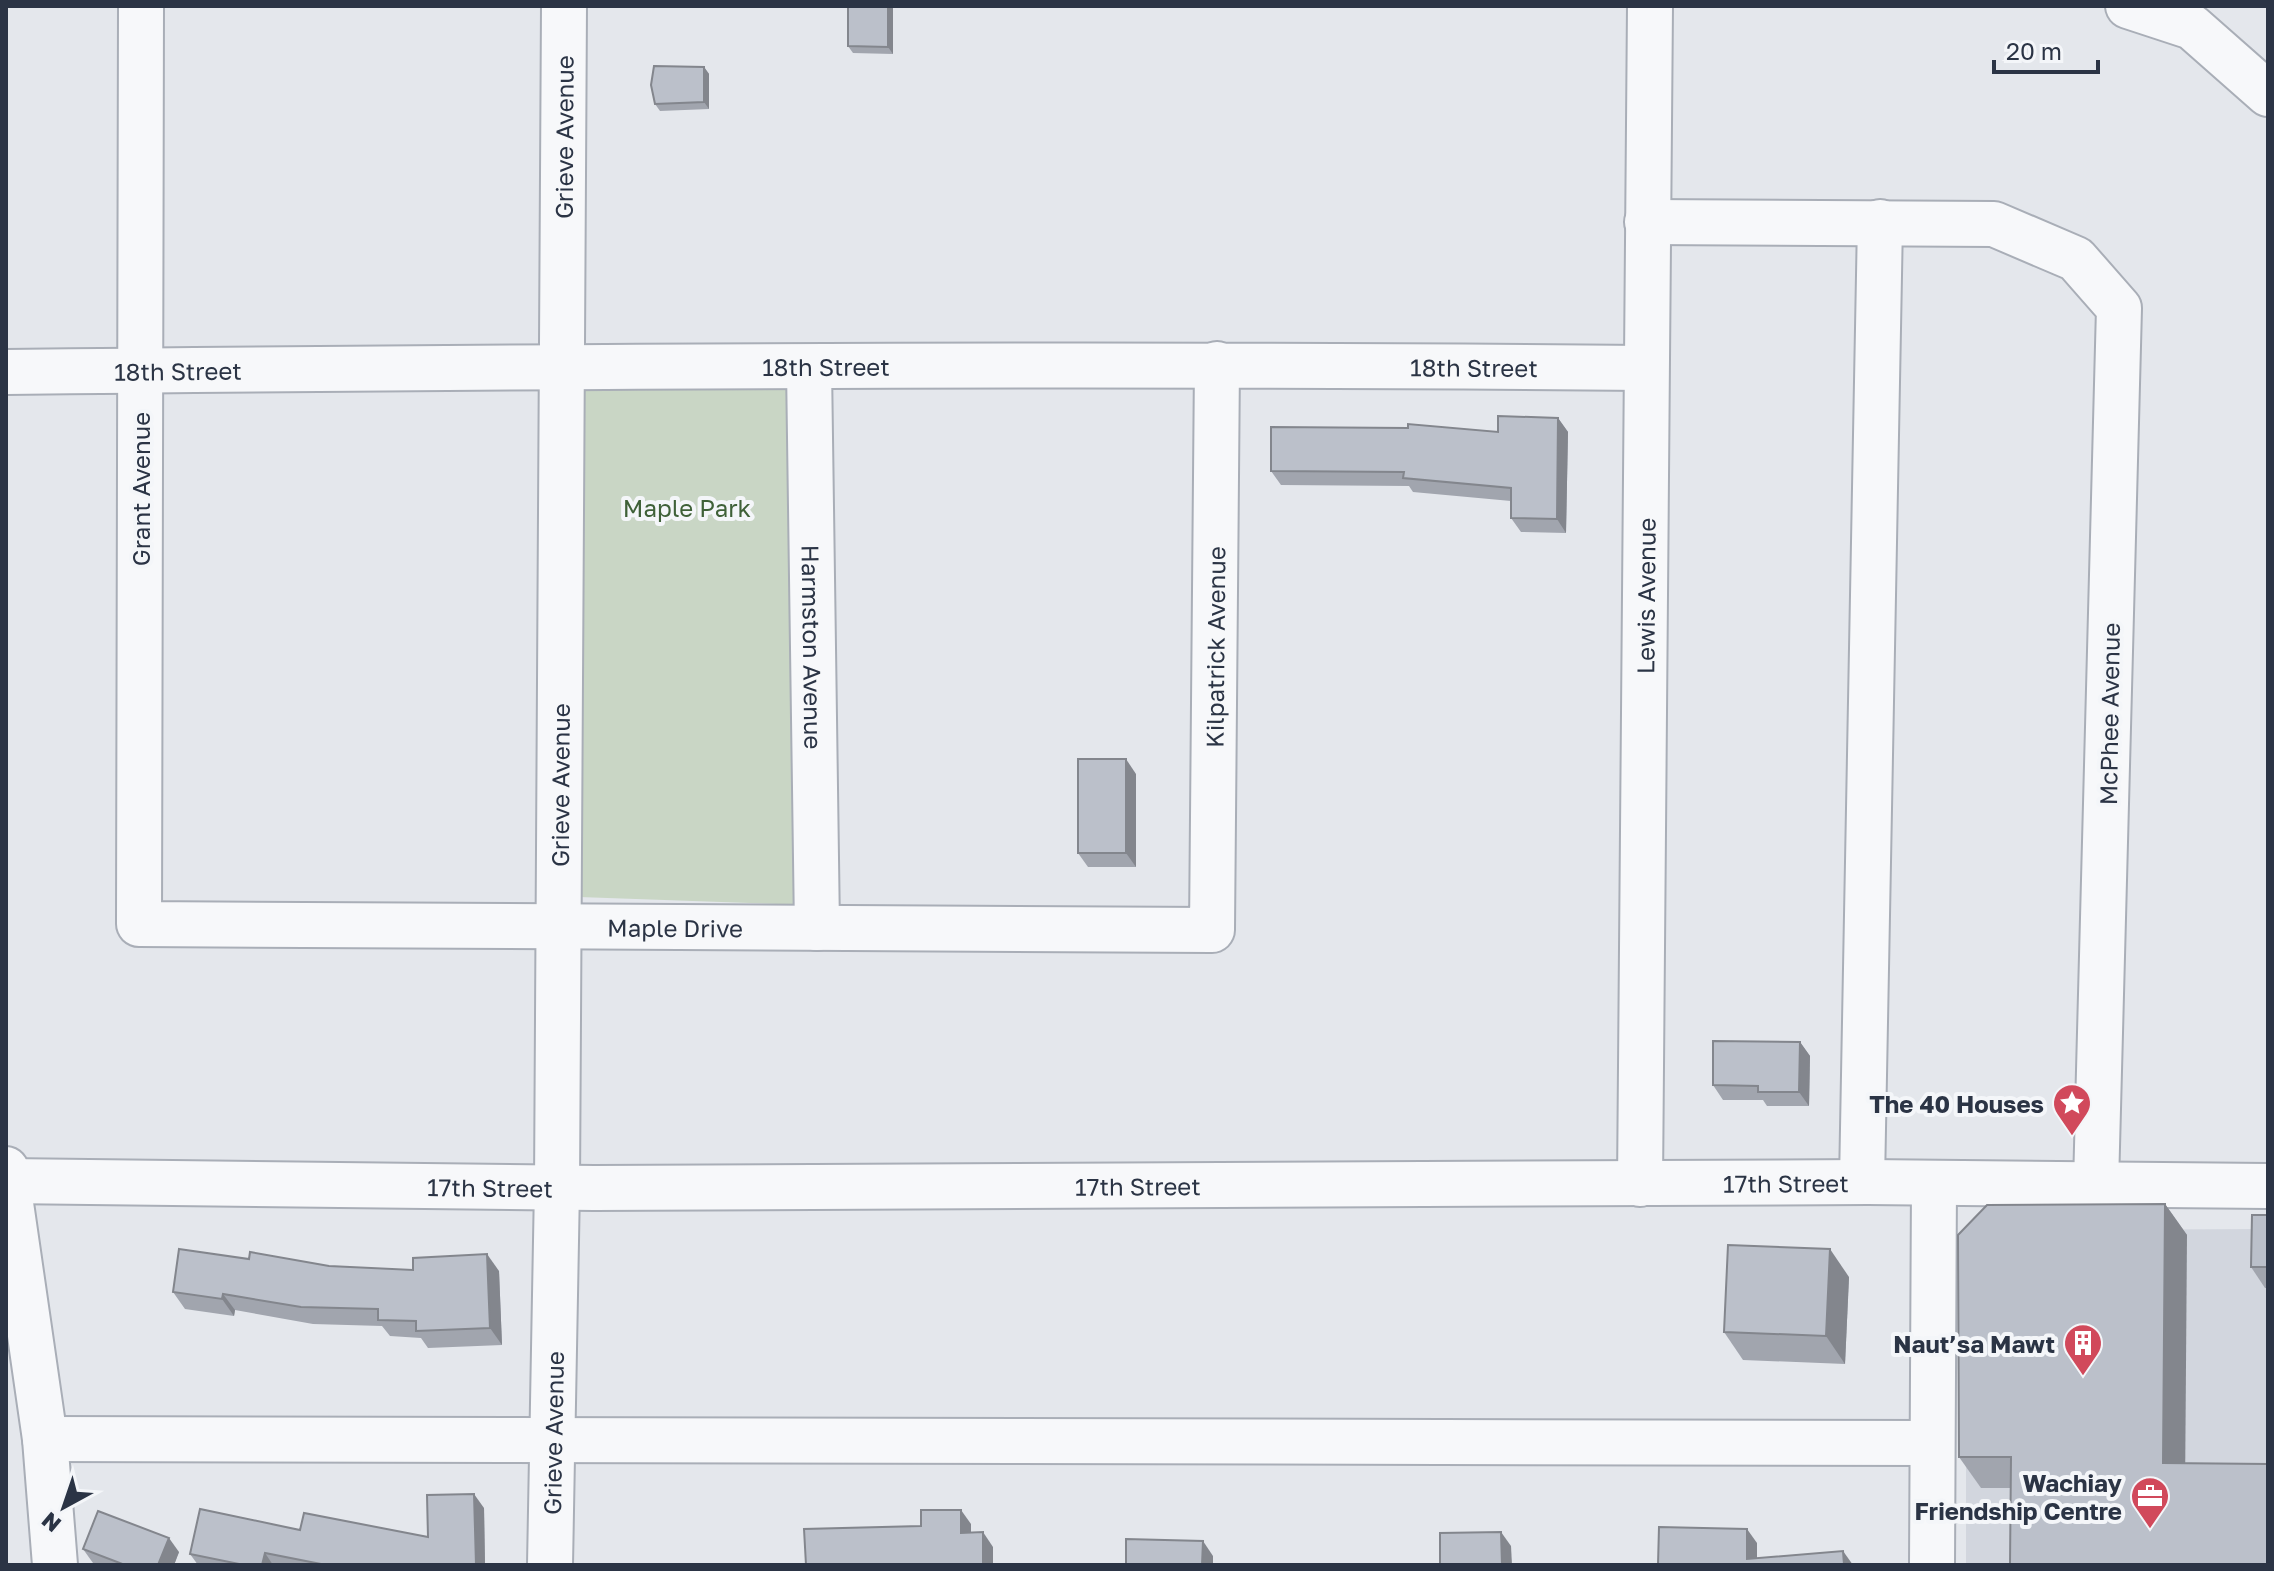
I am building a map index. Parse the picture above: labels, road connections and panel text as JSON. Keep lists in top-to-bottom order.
{
  "streets": {
    "street": [
      "Grieve Avenue",
      "18th Street",
      "Grant Avenue",
      "Lewis Avenue",
      "Kilpatrick Avenue",
      "Harmston Avenue",
      "McPhee Avenue",
      "Maple Drive",
      "17th Street"
    ]
  },
  "crossings": [
    ["Grieve Avenue", "18th Street"],
    ["Grieve Avenue", "Maple Drive"],
    ["Grieve Avenue", "17th Street"],
    ["18th Street", "Grant Avenue"],
    ["18th Street", "Lewis Avenue"],
    ["18th Street", "Kilpatrick Avenue"],
    ["18th Street", "Harmston Avenue"],
    ["Grant Avenue", "Maple Drive"],
    ["Lewis Avenue", "17th Street"],
    ["Kilpatrick Avenue", "Maple Drive"],
    ["Harmston Avenue", "Maple Drive"],
    ["McPhee Avenue", "17th Street"]
  ],
  "parks": ["Maple Park"],
  "places": {
    "place": ["The 40 Houses"],
    "building": ["Naut’sa Mawt"],
    "office": ["Wachiay Friendship Centre"]
  },
  "scale_bar": "20 m",
  "north": "bottom left"
}
